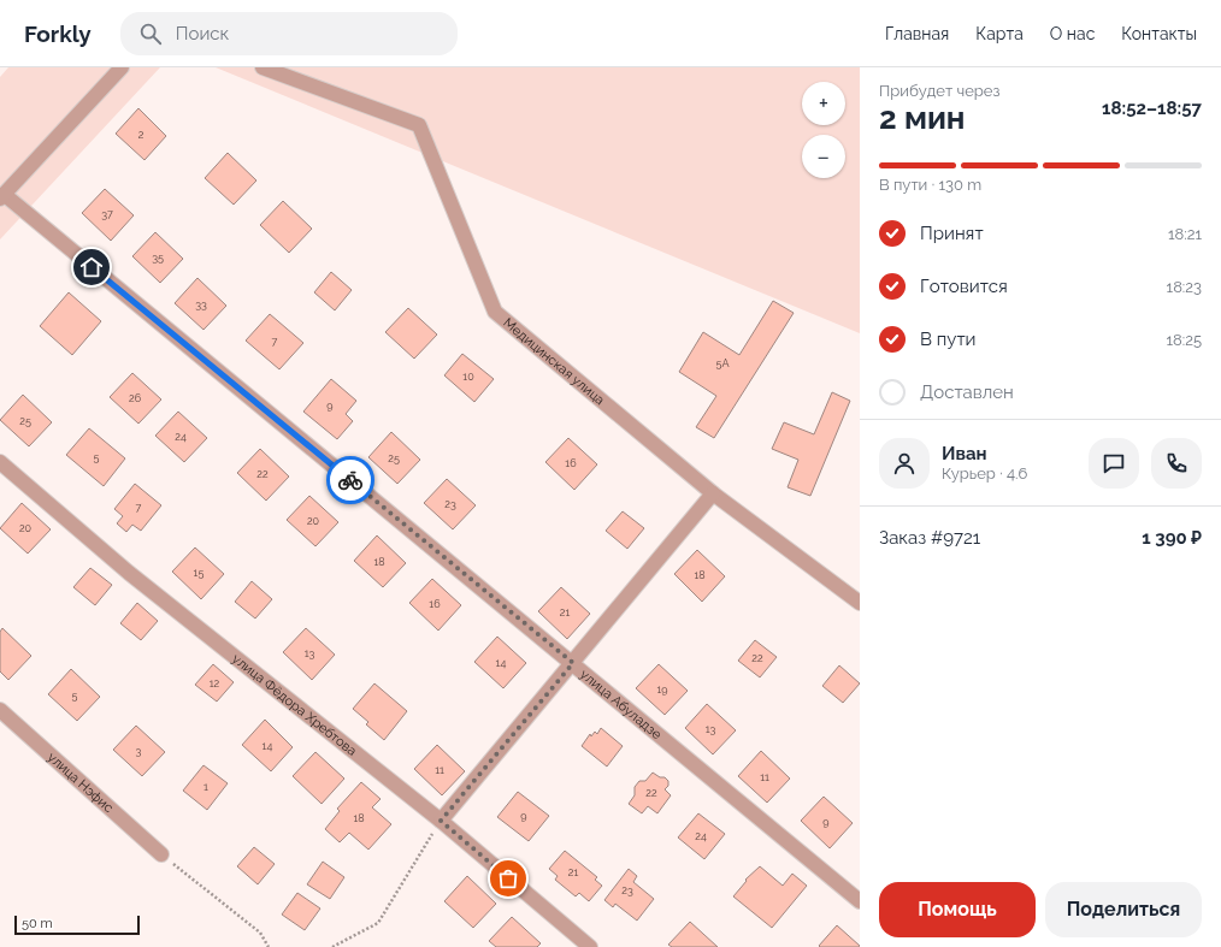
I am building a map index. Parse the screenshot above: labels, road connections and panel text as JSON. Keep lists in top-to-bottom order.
{
  "streets": {
    "street": [
      "Медицинская улица",
      "улица Абуладзе",
      "улица Фёдора Хребтова",
      "улица Нэфис"
    ]
  },
  "house_numbers": [
    "2",
    "37",
    "35",
    "33",
    "7",
    "5А",
    "10",
    "26",
    "9",
    "25",
    "24",
    "5",
    "25",
    "16",
    "22",
    "23",
    "7",
    "20",
    "20",
    "18",
    "15",
    "18",
    "16",
    "21",
    "13",
    "22",
    "14",
    "12",
    "19",
    "5",
    "13",
    "14",
    "3",
    "11",
    "11",
    "1",
    "22",
    "9",
    "18",
    "9",
    "24",
    "21",
    "23"
  ],
  "scale_bar": "50 m",
  "page": {
    "header": "Forkly",
    "search": "Поиск",
    "nav": [
      "Главная",
      "Карта",
      "О нас",
      "Контакты"
    ],
    "heading": ["2 мин", "Прибудет через", "18:52–18:57"],
    "panel": [
      "Иван",
      "Курьер · 4.6",
      "Заказ #9721",
      "1 390 ₽"
    ],
    "map_buttons": ["+", "−"],
    "bar": "В пути · 130 m",
    "list": [
      ["Принят", "18:21"],
      ["Готовится", "18:23"],
      ["В пути", "18:25"],
      "Доставлен"
    ],
    "buttons": ["Помощь", "Поделиться"],
    "scale": "50 m"
  }
}
